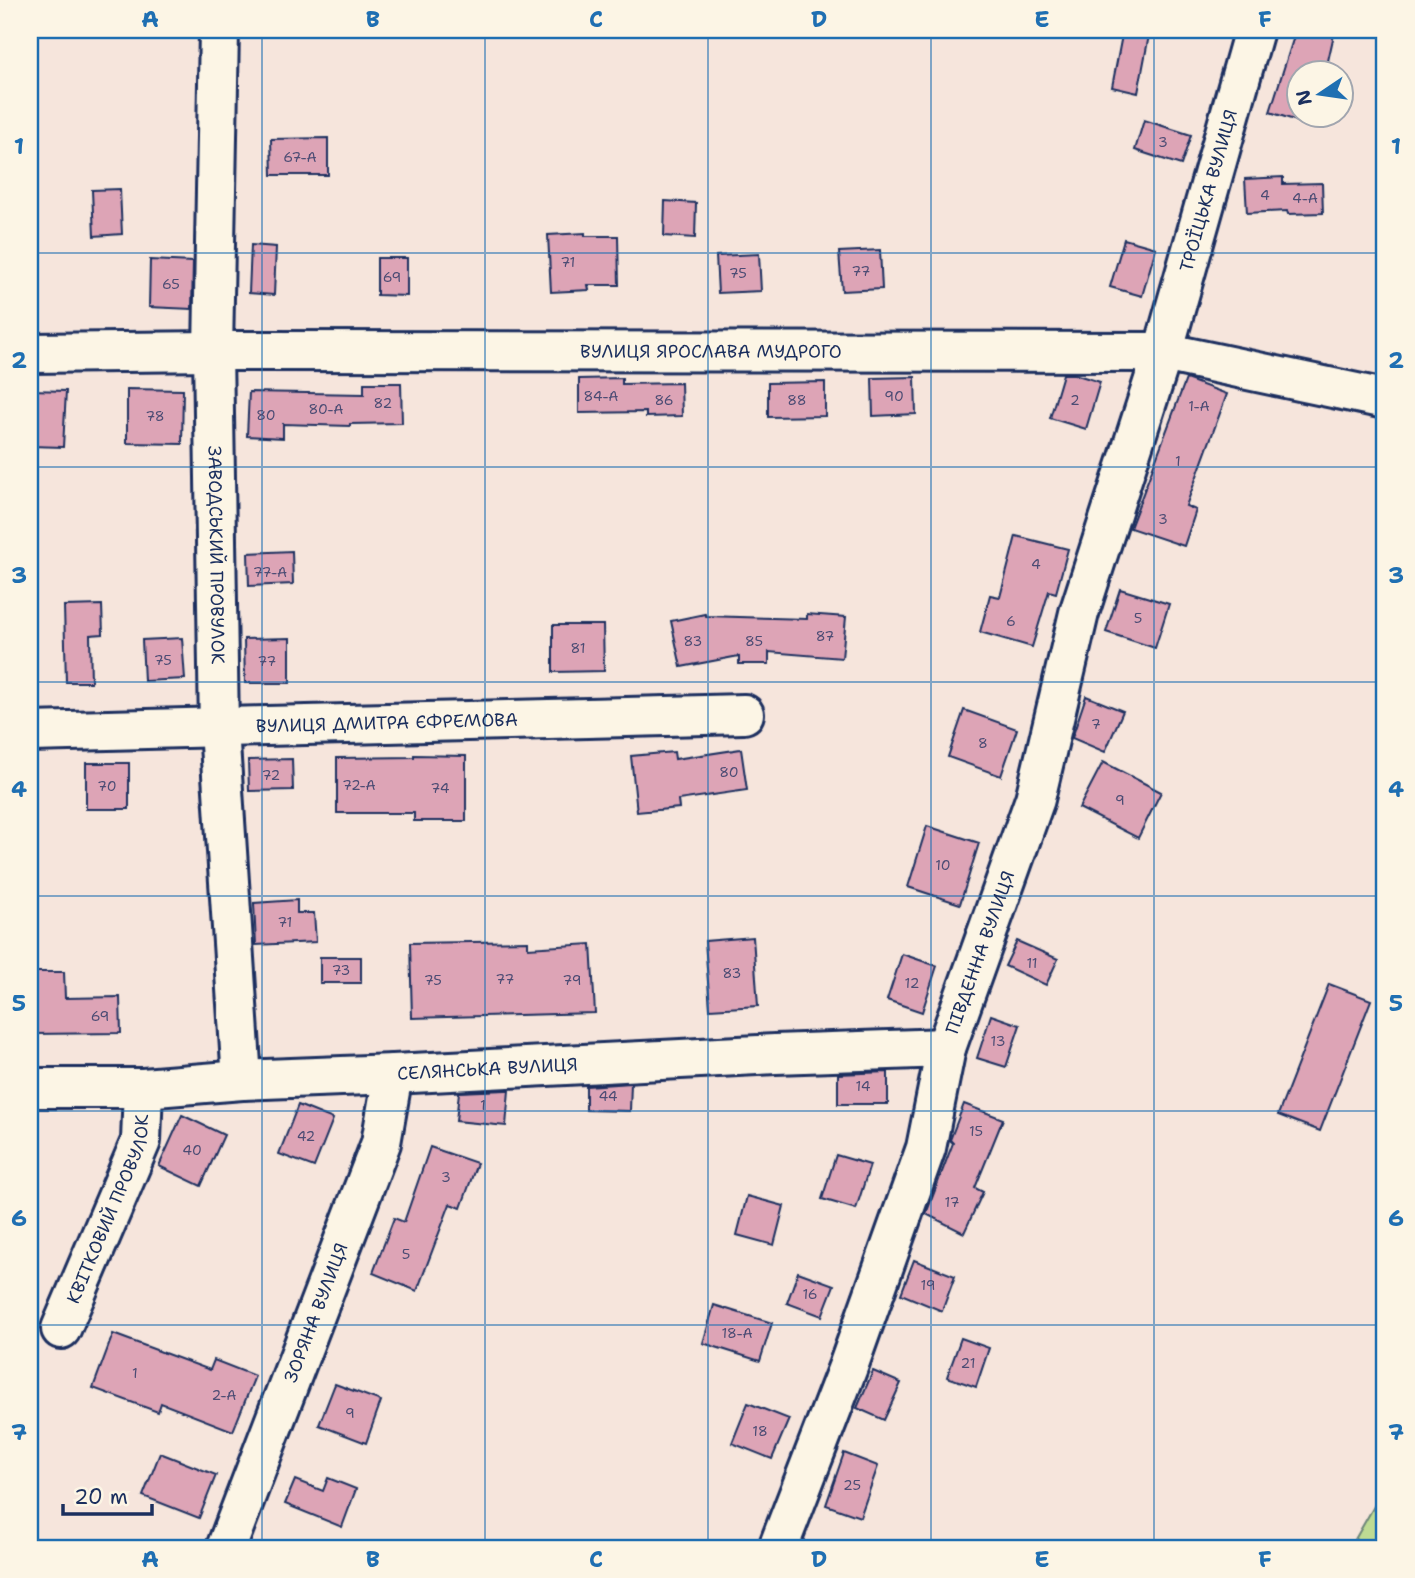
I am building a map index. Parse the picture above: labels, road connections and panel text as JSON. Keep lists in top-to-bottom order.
{
  "streets": {
    "street": [
      "ТРОЇЦЬКА ВУЛИЦЯ",
      "ВУЛИЦЯ ЯРОСЛАВА МУДРОГО",
      "ЗАВОДСЬКИЙ ПРОВУЛОК",
      "ВУЛИЦЯ ДМИТРА ЄФРЕМОВА",
      "ПІВДЕННА ВУЛИЦЯ",
      "СЕЛЯНСЬКА ВУЛИЦЯ",
      "КВІТКОВИЙ ПРОВУЛОК",
      "ЗОРЯНА ВУЛИЦЯ"
    ]
  },
  "crossings": [
    ["ТРОЇЦЬКА ВУЛИЦЯ", "ВУЛИЦЯ ЯРОСЛАВА МУДРОГО"],
    ["ТРОЇЦЬКА ВУЛИЦЯ", "ПІВДЕННА ВУЛИЦЯ"],
    ["ВУЛИЦЯ ЯРОСЛАВА МУДРОГО", "ЗАВОДСЬКИЙ ПРОВУЛОК"],
    ["ВУЛИЦЯ ЯРОСЛАВА МУДРОГО", "ПІВДЕННА ВУЛИЦЯ"],
    ["ЗАВОДСЬКИЙ ПРОВУЛОК", "ВУЛИЦЯ ДМИТРА ЄФРЕМОВА"],
    ["ЗАВОДСЬКИЙ ПРОВУЛОК", "СЕЛЯНСЬКА ВУЛИЦЯ"],
    ["ПІВДЕННА ВУЛИЦЯ", "СЕЛЯНСЬКА ВУЛИЦЯ"],
    ["СЕЛЯНСЬКА ВУЛИЦЯ", "КВІТКОВИЙ ПРОВУЛОК"],
    ["СЕЛЯНСЬКА ВУЛИЦЯ", "ЗОРЯНА ВУЛИЦЯ"]
  ],
  "house_numbers": [
    "3",
    "67-А",
    "4",
    "4-А",
    "71",
    "77",
    "75",
    "69",
    "65",
    "84-А",
    "90",
    "86",
    "88",
    "2",
    "82",
    "1-А",
    "80-А",
    "80",
    "78",
    "1",
    "3",
    "4",
    "77-А",
    "5",
    "6",
    "87",
    "83",
    "85",
    "81",
    "75",
    "77",
    "7",
    "8",
    "80",
    "72",
    "72-А",
    "70",
    "74",
    "9",
    "10",
    "71",
    "11",
    "73",
    "83",
    "77",
    "75",
    "79",
    "12",
    "69",
    "13",
    "14",
    "44",
    "1",
    "15",
    "42",
    "40",
    "3",
    "17",
    "5",
    "19",
    "16",
    "18-А",
    "21",
    "1",
    "2-А",
    "9",
    "18",
    "25"
  ],
  "scale_bar": "20 m",
  "north": "left",
  "grid": {
    "columns": [
      "A",
      "B",
      "C",
      "D",
      "E",
      "F"
    ],
    "rows": [
      "1",
      "2",
      "3",
      "4",
      "5",
      "6",
      "7"
    ]
  }
}
